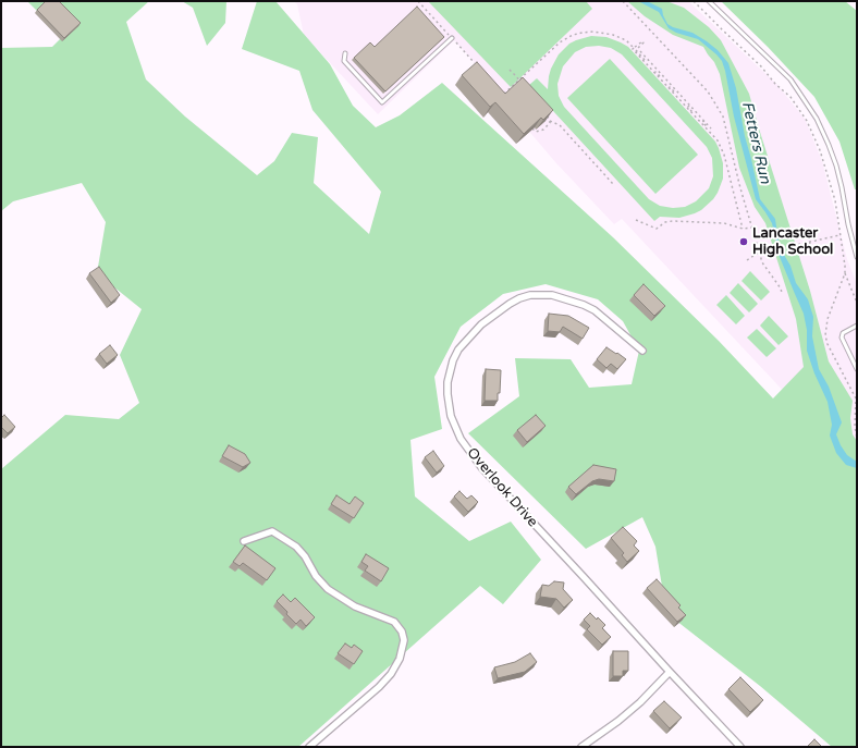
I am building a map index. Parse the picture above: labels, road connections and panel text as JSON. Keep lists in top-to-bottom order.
{
  "streets": {
    "street": ["Overlook Drive"]
  },
  "water": ["Fetters Run"],
  "places": ["Lancaster High School"]
}
